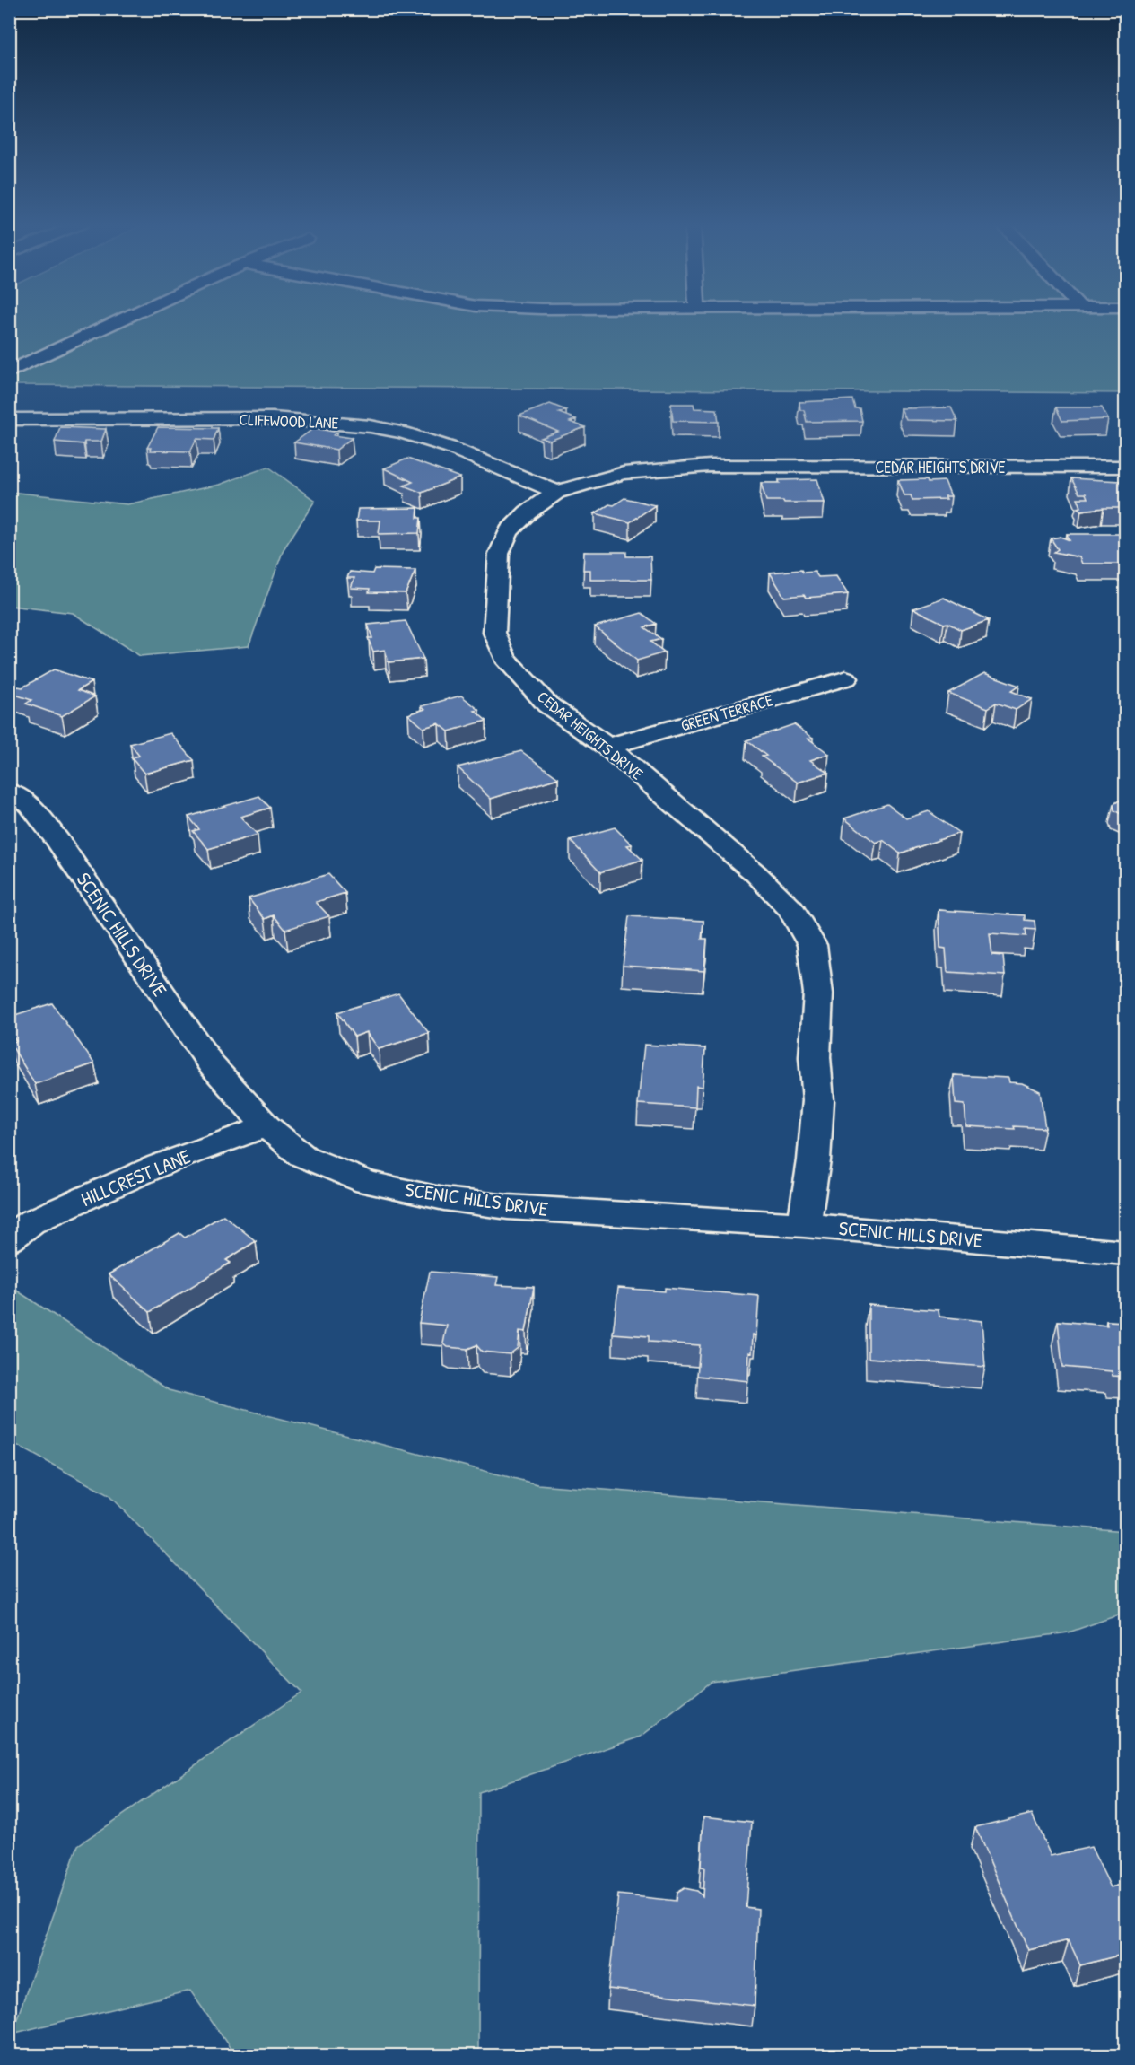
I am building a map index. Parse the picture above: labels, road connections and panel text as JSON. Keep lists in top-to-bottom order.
{
  "streets": {
    "street": [
      "CLIFFWOOD LANE",
      "CEDAR HEIGHTS DRIVE",
      "GREEN TERRACE",
      "SCENIC HILLS DRIVE",
      "HILLCREST LANE"
    ]
  },
  "crossings": [
    ["CLIFFWOOD LANE", "CEDAR HEIGHTS DRIVE"],
    ["CEDAR HEIGHTS DRIVE", "GREEN TERRACE"],
    ["CEDAR HEIGHTS DRIVE", "SCENIC HILLS DRIVE"],
    ["SCENIC HILLS DRIVE", "HILLCREST LANE"]
  ]
}
